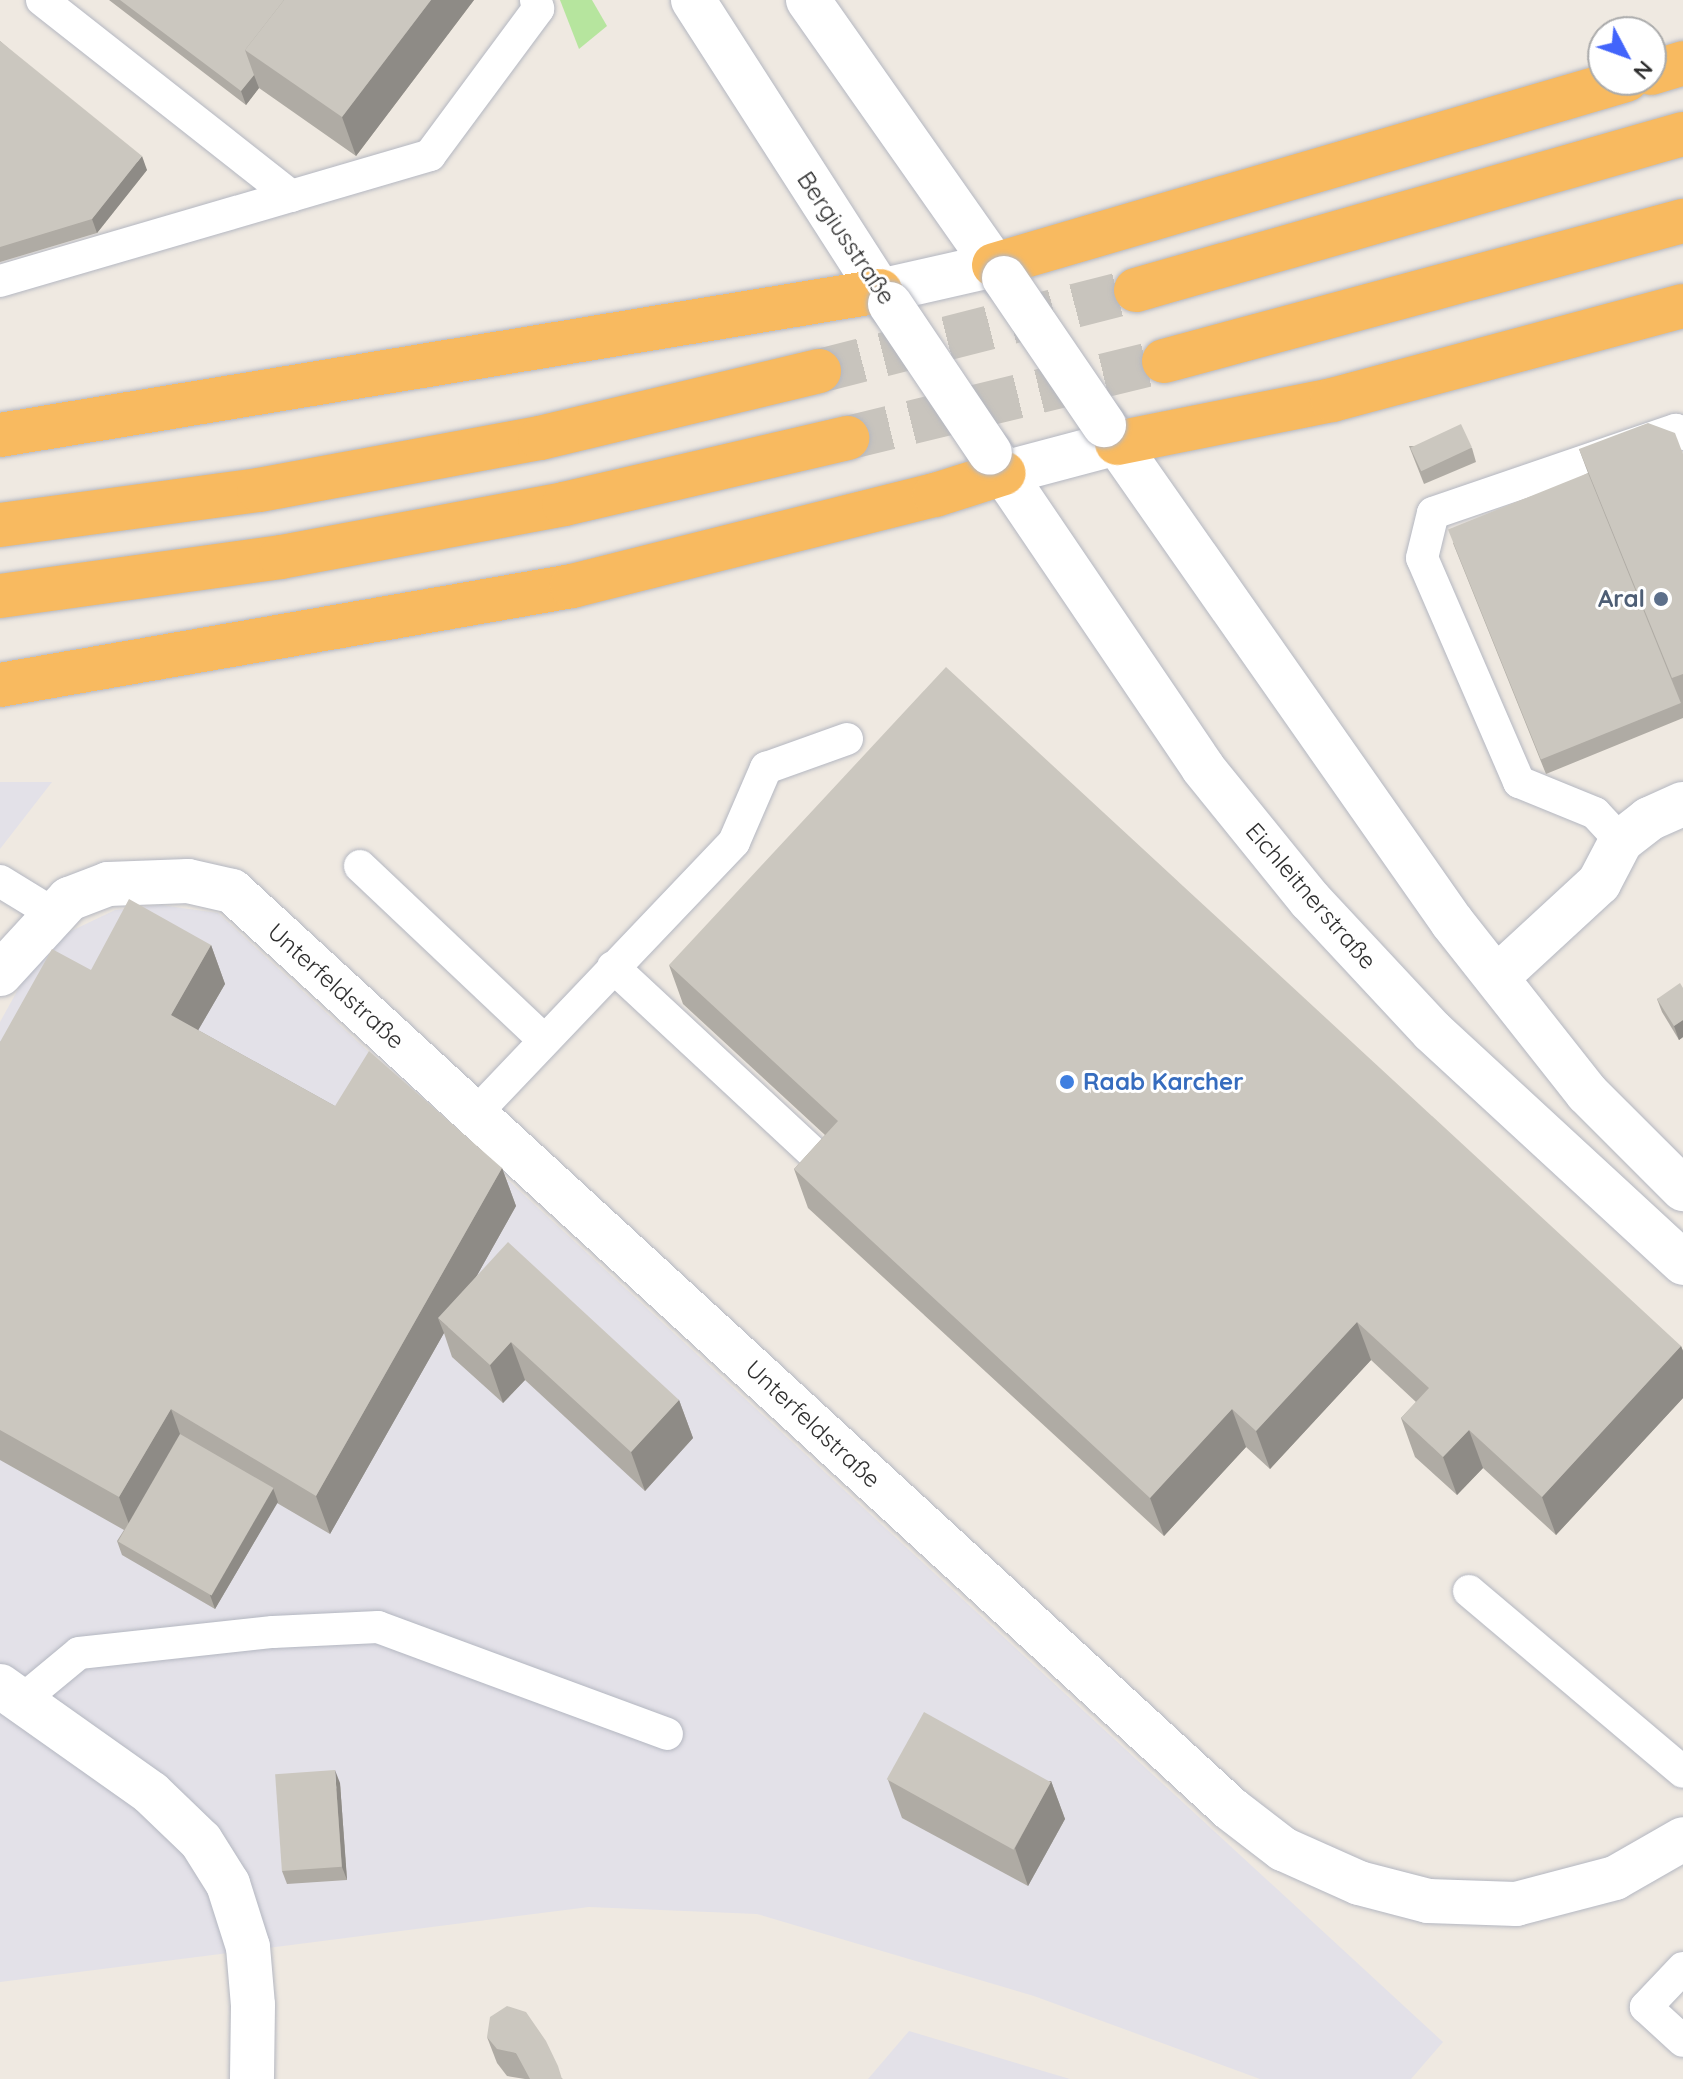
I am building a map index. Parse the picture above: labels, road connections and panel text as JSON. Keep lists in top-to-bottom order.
{
  "streets": {
    "street": ["Bergiusstraße", "Eichleitnerstraße", "Unterfeldstraße"]
  },
  "crossings": [
    ["Bergiusstraße", "Eichleitnerstraße"]
  ],
  "places": ["Aral", "Raab Karcher"],
  "north": "bottom right"
}
